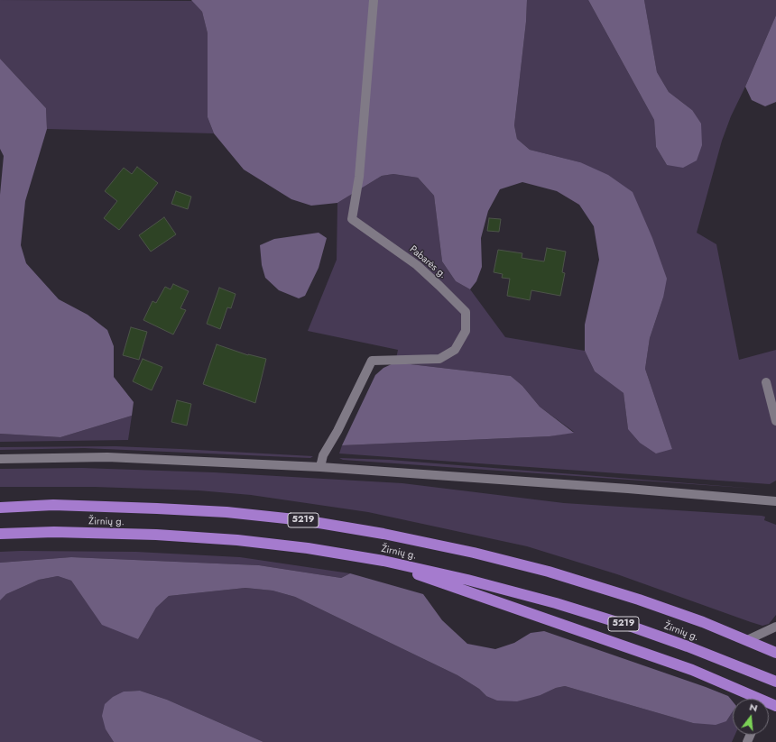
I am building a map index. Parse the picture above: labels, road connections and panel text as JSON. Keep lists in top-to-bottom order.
{
  "streets": {
    "highway": ["5219", "Žirnių g."],
    "street": ["Pabarės g."]
  },
  "crossings": [
    ["5219", "Žirnių g."]
  ],
  "north": "top"
}
